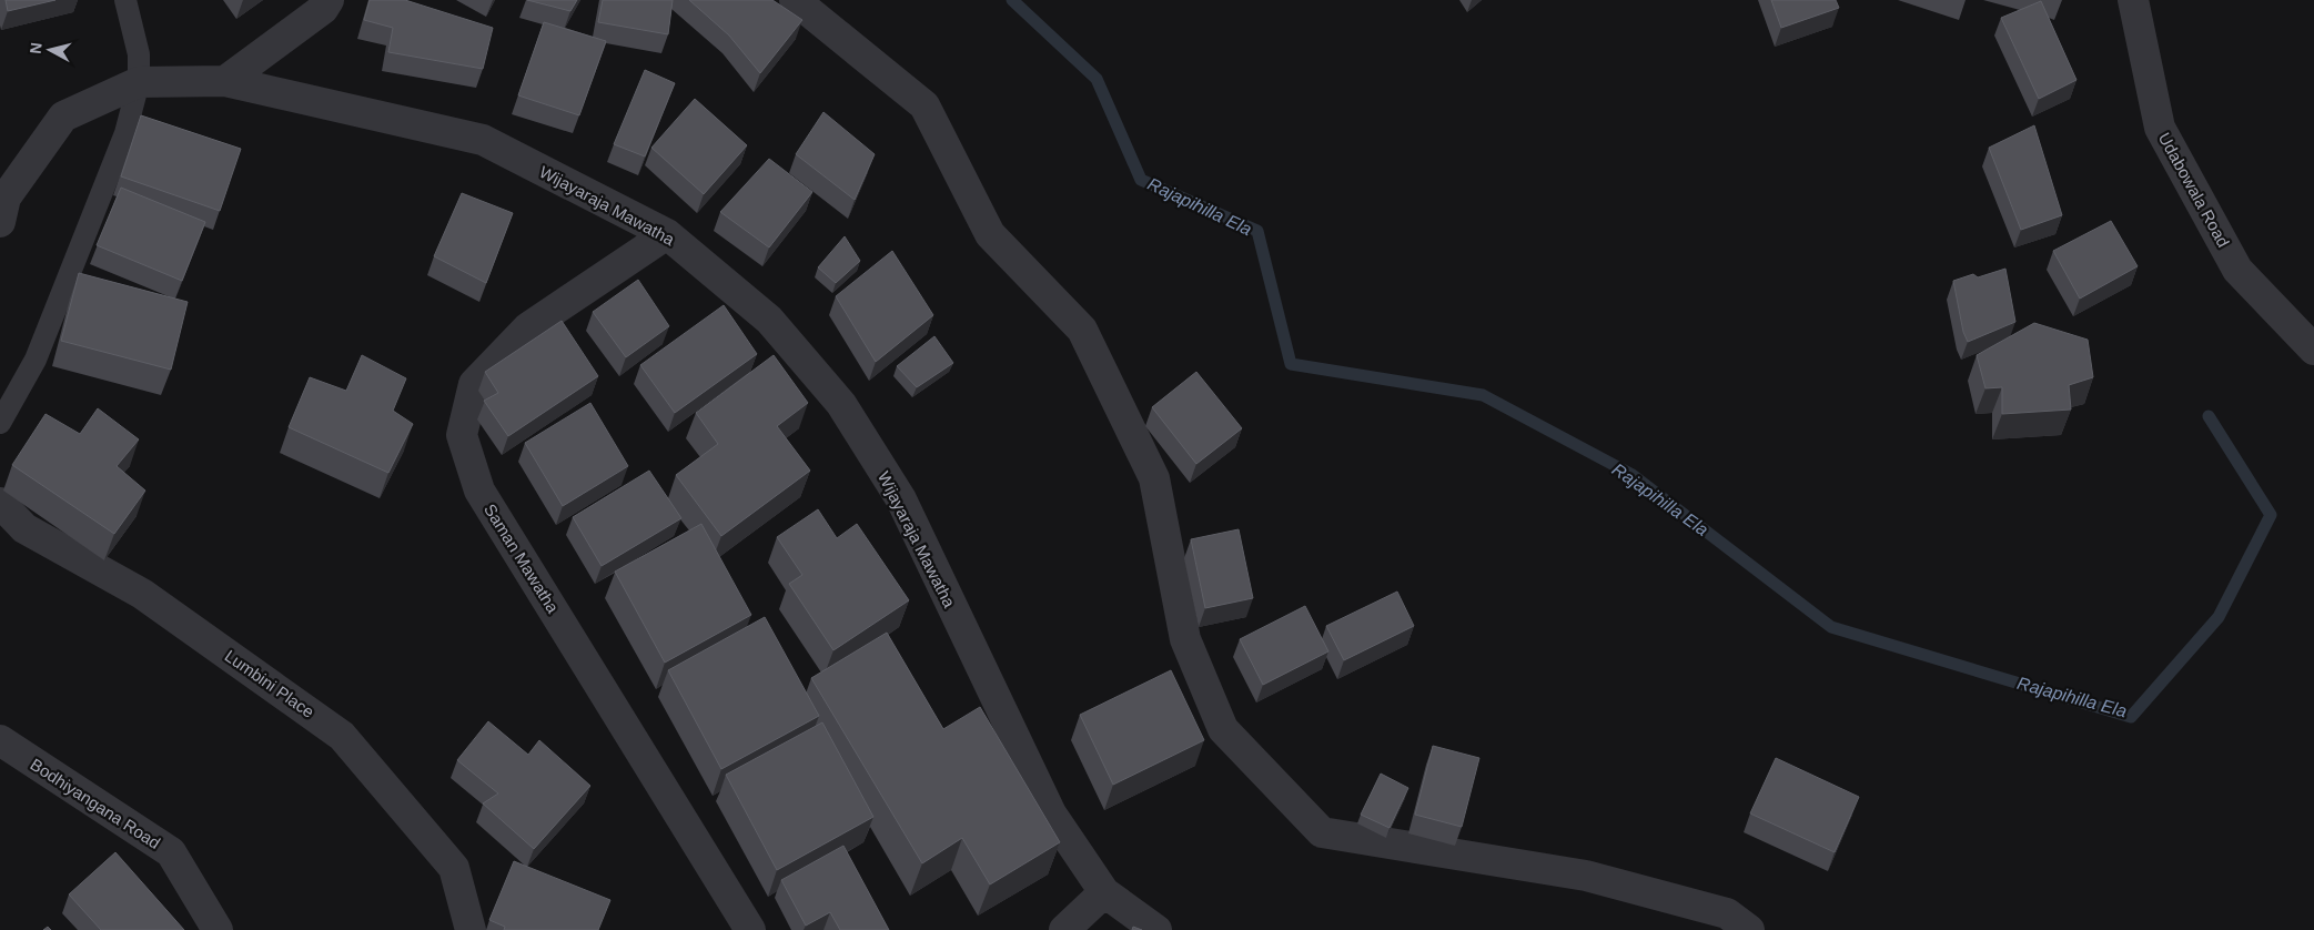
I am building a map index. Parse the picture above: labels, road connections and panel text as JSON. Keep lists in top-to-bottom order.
{
  "streets": {
    "street": [
      "Udabowala Road",
      "Wijayaraja Mawatha",
      "Saman Mawatha",
      "Lumbini Place",
      "Bodhiyangana Road"
    ]
  },
  "crossings": [
    ["Wijayaraja Mawatha", "Saman Mawatha"]
  ],
  "water": ["Rajapihilla Ela"],
  "north": "left"
}
